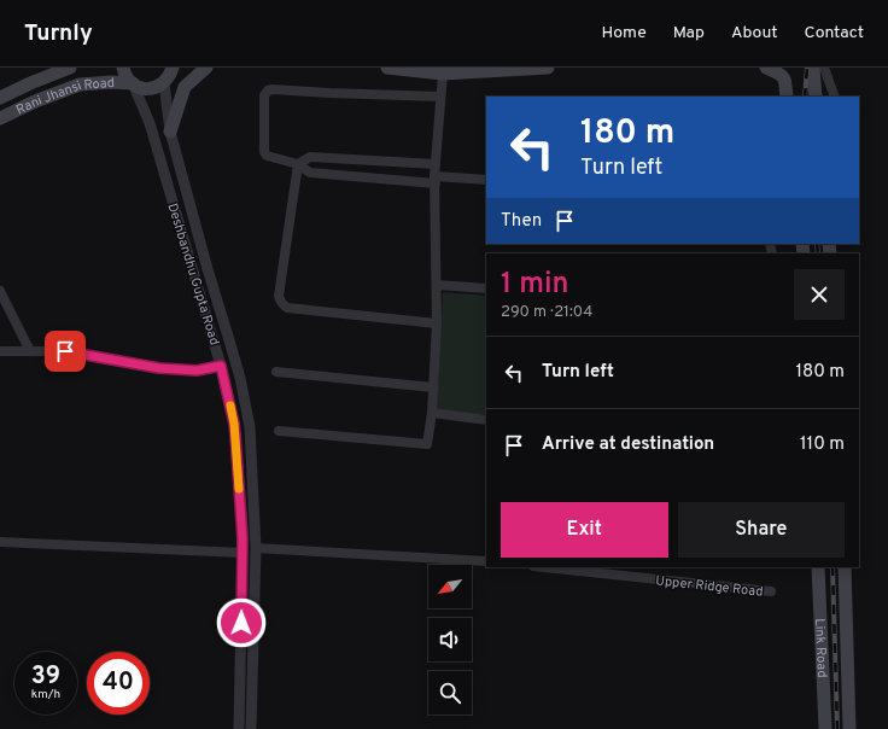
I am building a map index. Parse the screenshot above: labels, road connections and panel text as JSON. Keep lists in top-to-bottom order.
{
  "streets": {
    "main road": ["Rani Jhansi Road", "Link Road"],
    "street": ["Deshbandhu Gupta Road", "Upper Ridge Road"]
  },
  "crossings": [
    ["Rani Jhansi Road", "Deshbandhu Gupta Road"]
  ],
  "north": "bottom left",
  "page": {
    "header": "Turnly",
    "nav": [
      "Home",
      "Map",
      "About",
      "Contact"
    ],
    "turn": ["180 m", "Turn left"],
    "then": "Then",
    "heading": ["1 min", "290 m · 21:04"],
    "list": [
      {
        "name": "Turn left",
        "value": "180 m"
      },
      {
        "name": "Arrive at destination",
        "value": "110 m"
      }
    ],
    "buttons": ["Exit", "Share"],
    "speed": "39 km/h",
    "limit": "40"
  }
}
